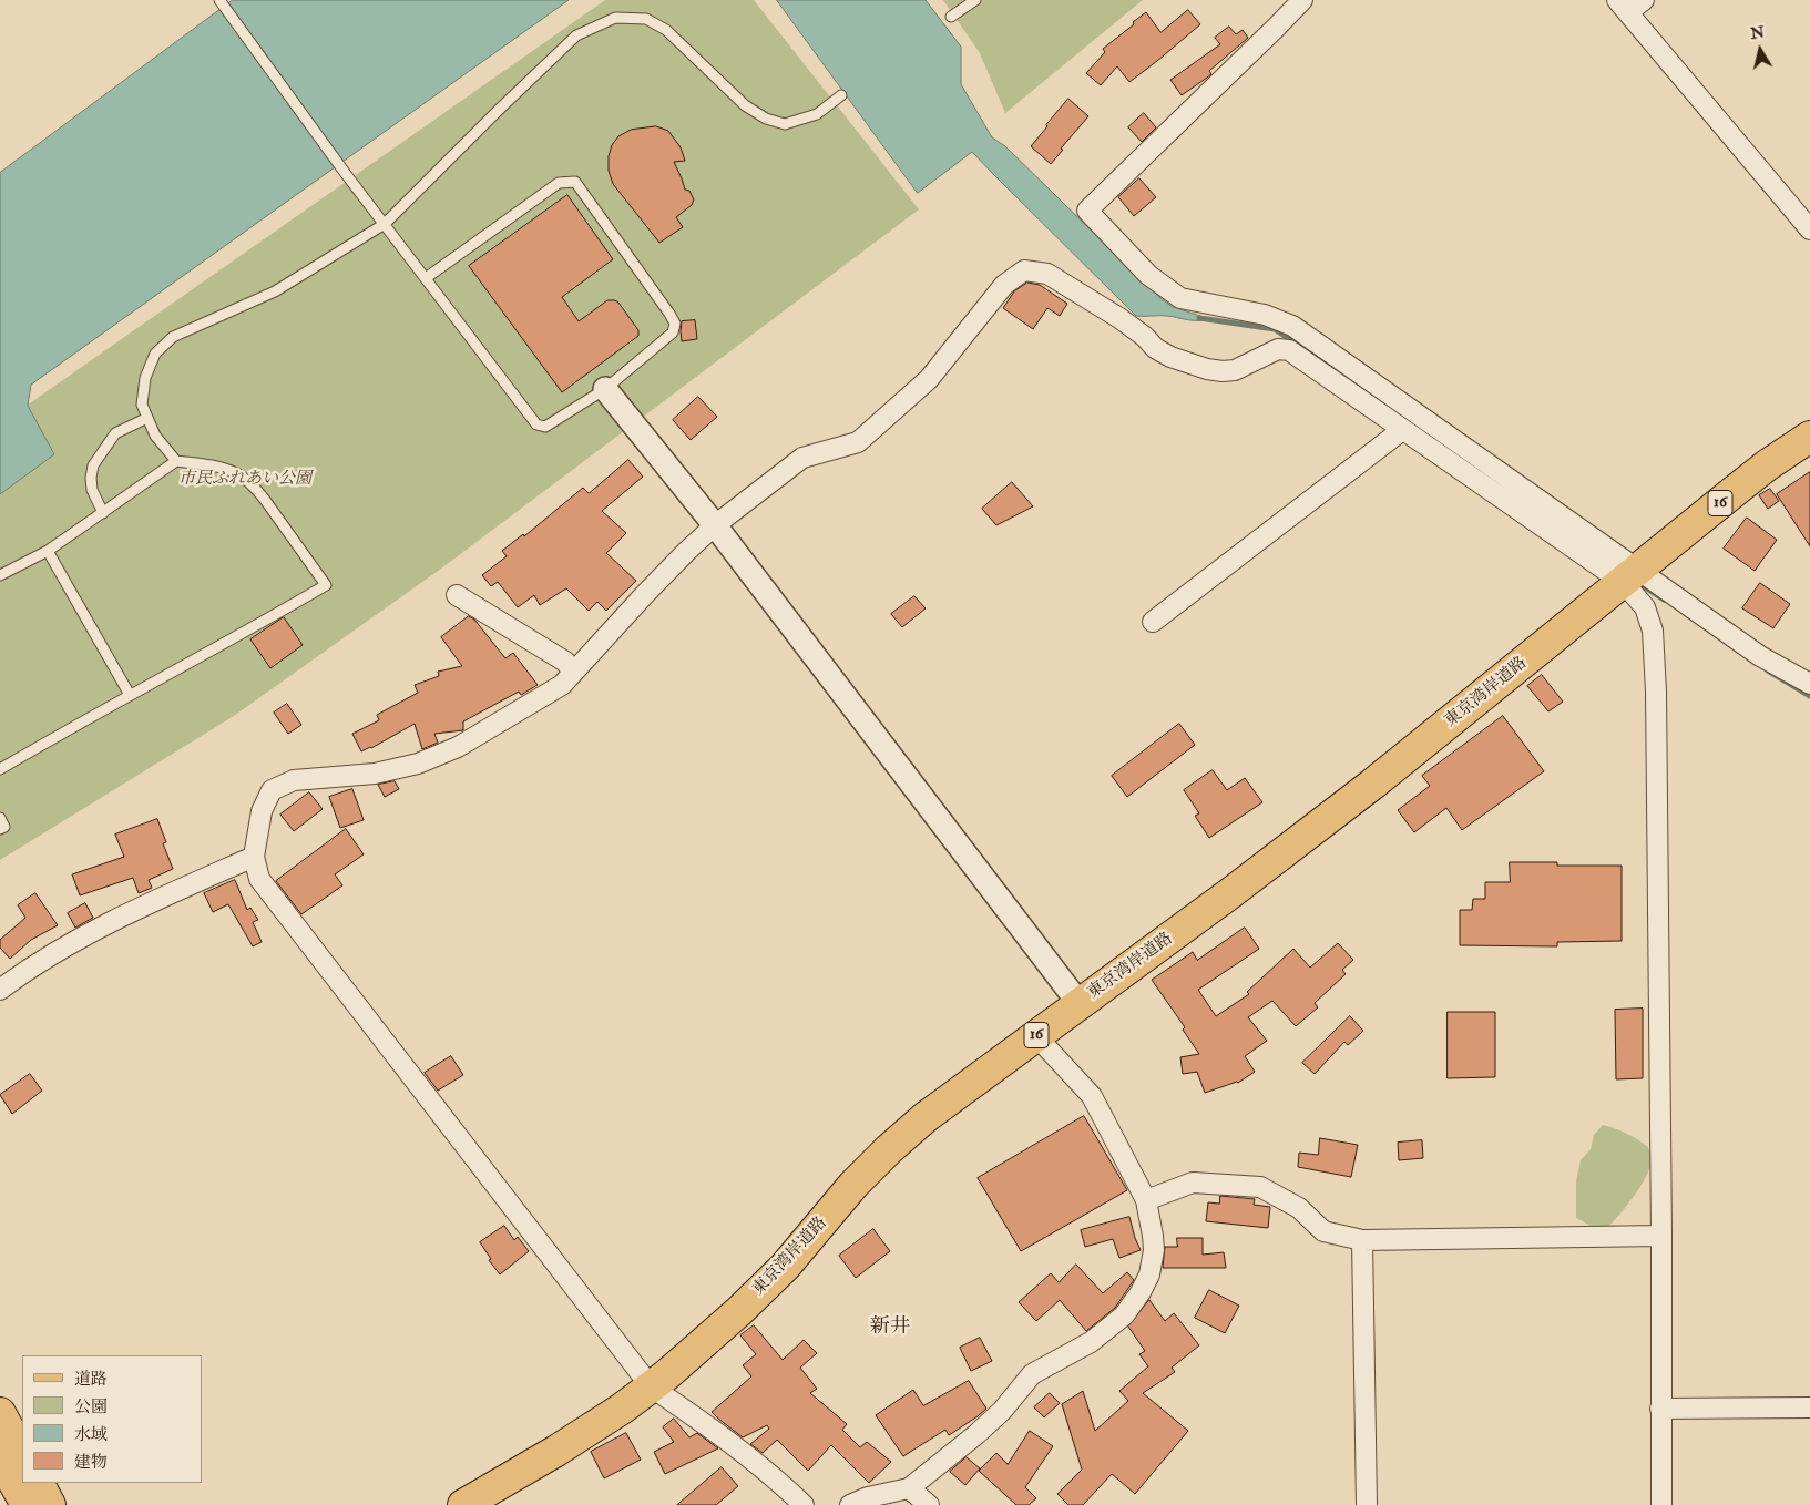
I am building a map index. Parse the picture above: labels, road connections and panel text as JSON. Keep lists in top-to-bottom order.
{
  "streets": {
    "main road": ["16", "東京湾岸道路"]
  },
  "districts": ["新井"],
  "parks": ["市民ふれあい公園"],
  "legend": [
    "道路",
    "公園",
    "水域",
    "建物"
  ],
  "north": "top"
}
